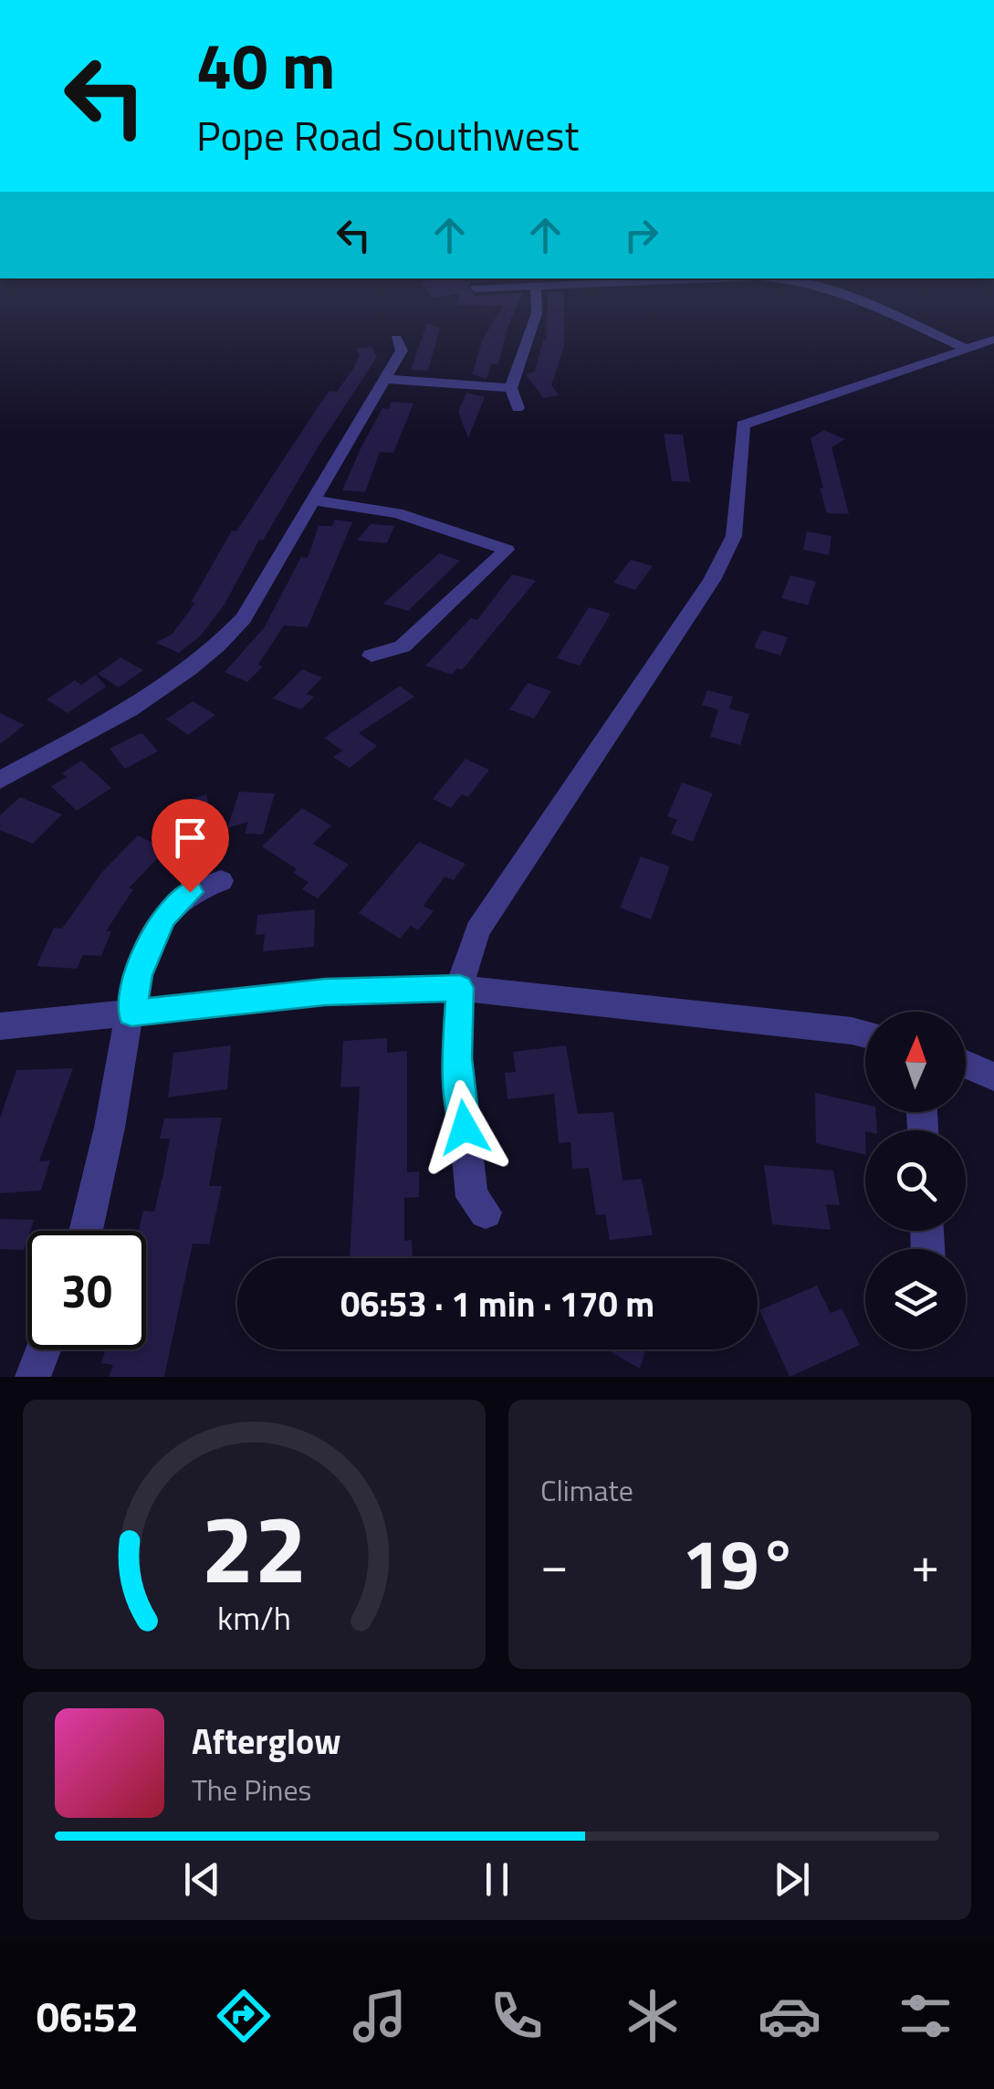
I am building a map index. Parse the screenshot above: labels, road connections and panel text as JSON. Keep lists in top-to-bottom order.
{
  "north": "top",
  "page": {
    "turn": ["40 m", "Pope Road Southwest"],
    "limit": "30",
    "trip": "06:53 · 1 min · 170 m",
    "tile": "Climate",
    "heat": ["−", "19°", "+"],
    "song": ["Afterglow", "The Pines"],
    "tabs": "06:52",
    "gauge": ["22", "km/h"]
  }
}
